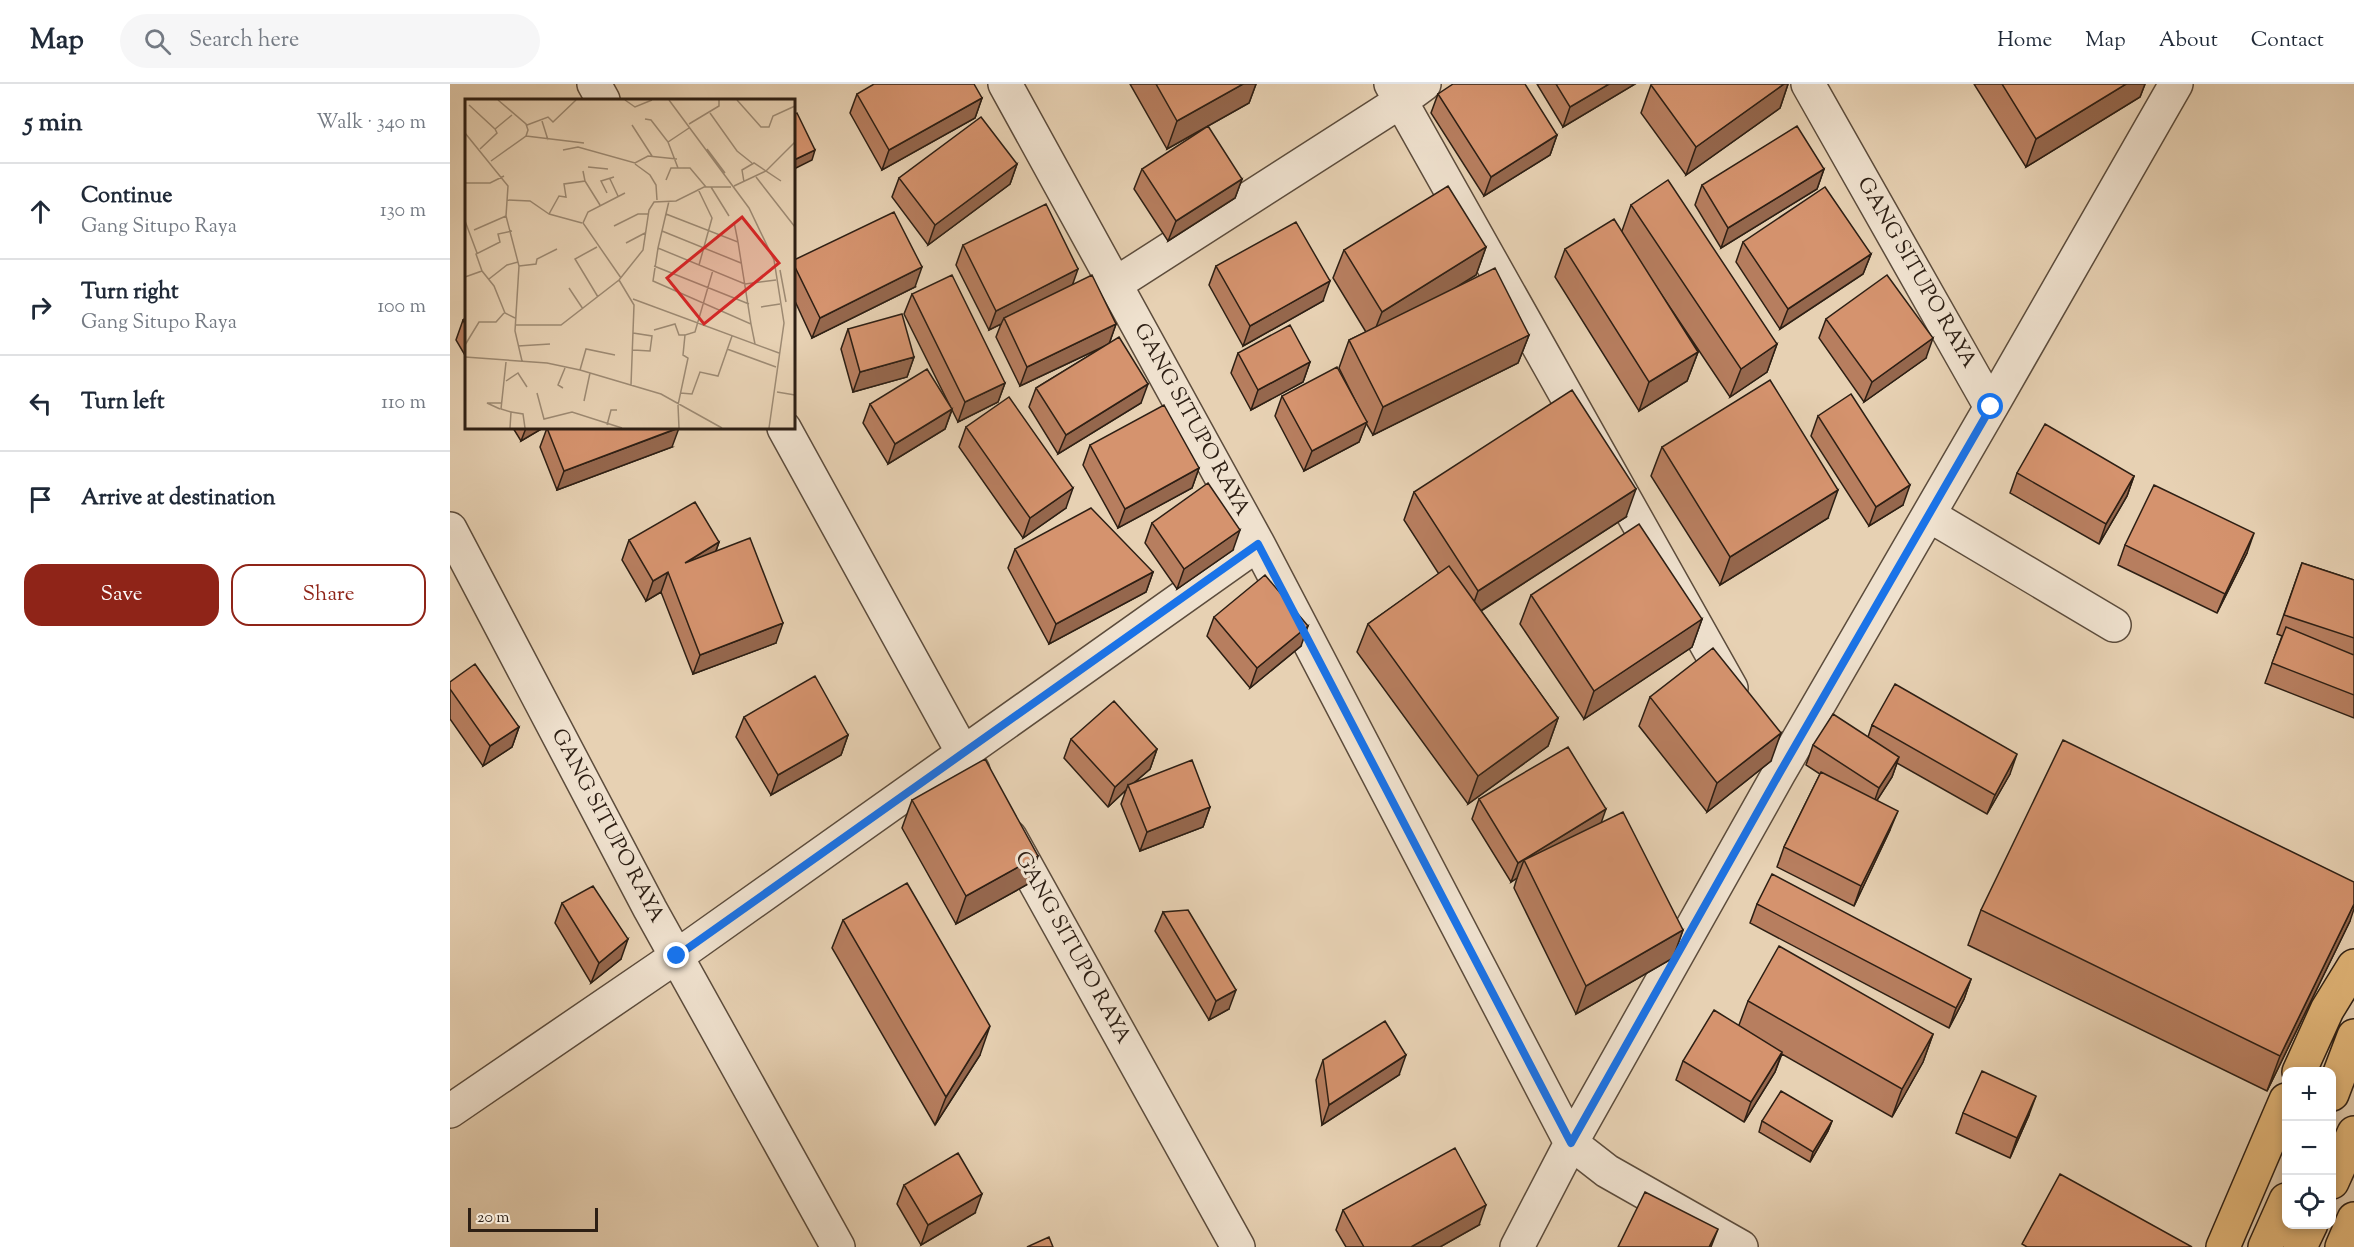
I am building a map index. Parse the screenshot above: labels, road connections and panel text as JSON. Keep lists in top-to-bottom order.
{
  "streets": {
    "street": ["GANG SITUPO RAYA"]
  },
  "scale_bar": "20 m",
  "page": {
    "header": "Map",
    "search": "Search here",
    "nav": [
      "Home",
      "Map",
      "About",
      "Contact"
    ],
    "heading": ["5 min", "Walk · 340 m"],
    "list": [
      ["Continue", "Gang Situpo Raya", "130 m"],
      ["Turn right", "Gang Situpo Raya", "100 m"],
      ["Turn left", "110 m"],
      "Arrive at destination"
    ],
    "buttons": ["Save", "Share"],
    "map_buttons": ["+", "−"],
    "scale": "20 m"
  }
}
